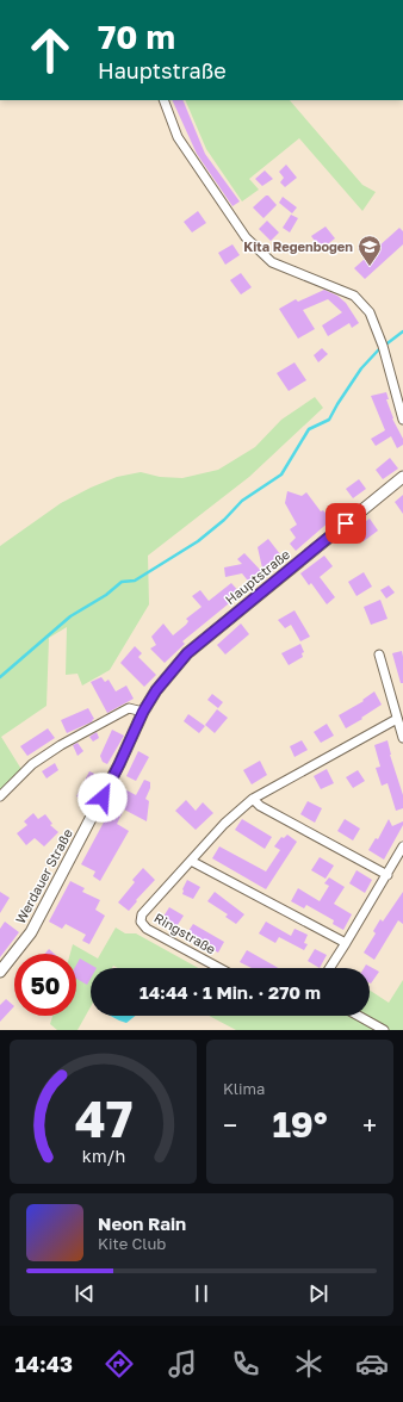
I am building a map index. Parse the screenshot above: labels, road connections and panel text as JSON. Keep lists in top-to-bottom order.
{
  "streets": {
    "main road": ["Hauptstraße", "Werdauer Straße"],
    "street": ["Ringstraße"]
  },
  "crossings": [
    ["Hauptstraße", "Werdauer Straße"]
  ],
  "places": {
    "school or university": ["Kita Regenbogen"]
  },
  "page": {
    "turn": ["70 m", "Hauptstraße"],
    "limit": "50",
    "trip": "14:44 · 1 Min. · 270 m",
    "tile": "Klima",
    "heat": ["−", "19°", "+"],
    "song": ["Neon Rain", "Kite Club"],
    "tabs": "14:43",
    "gauge": ["47", "km/h"]
  }
}
